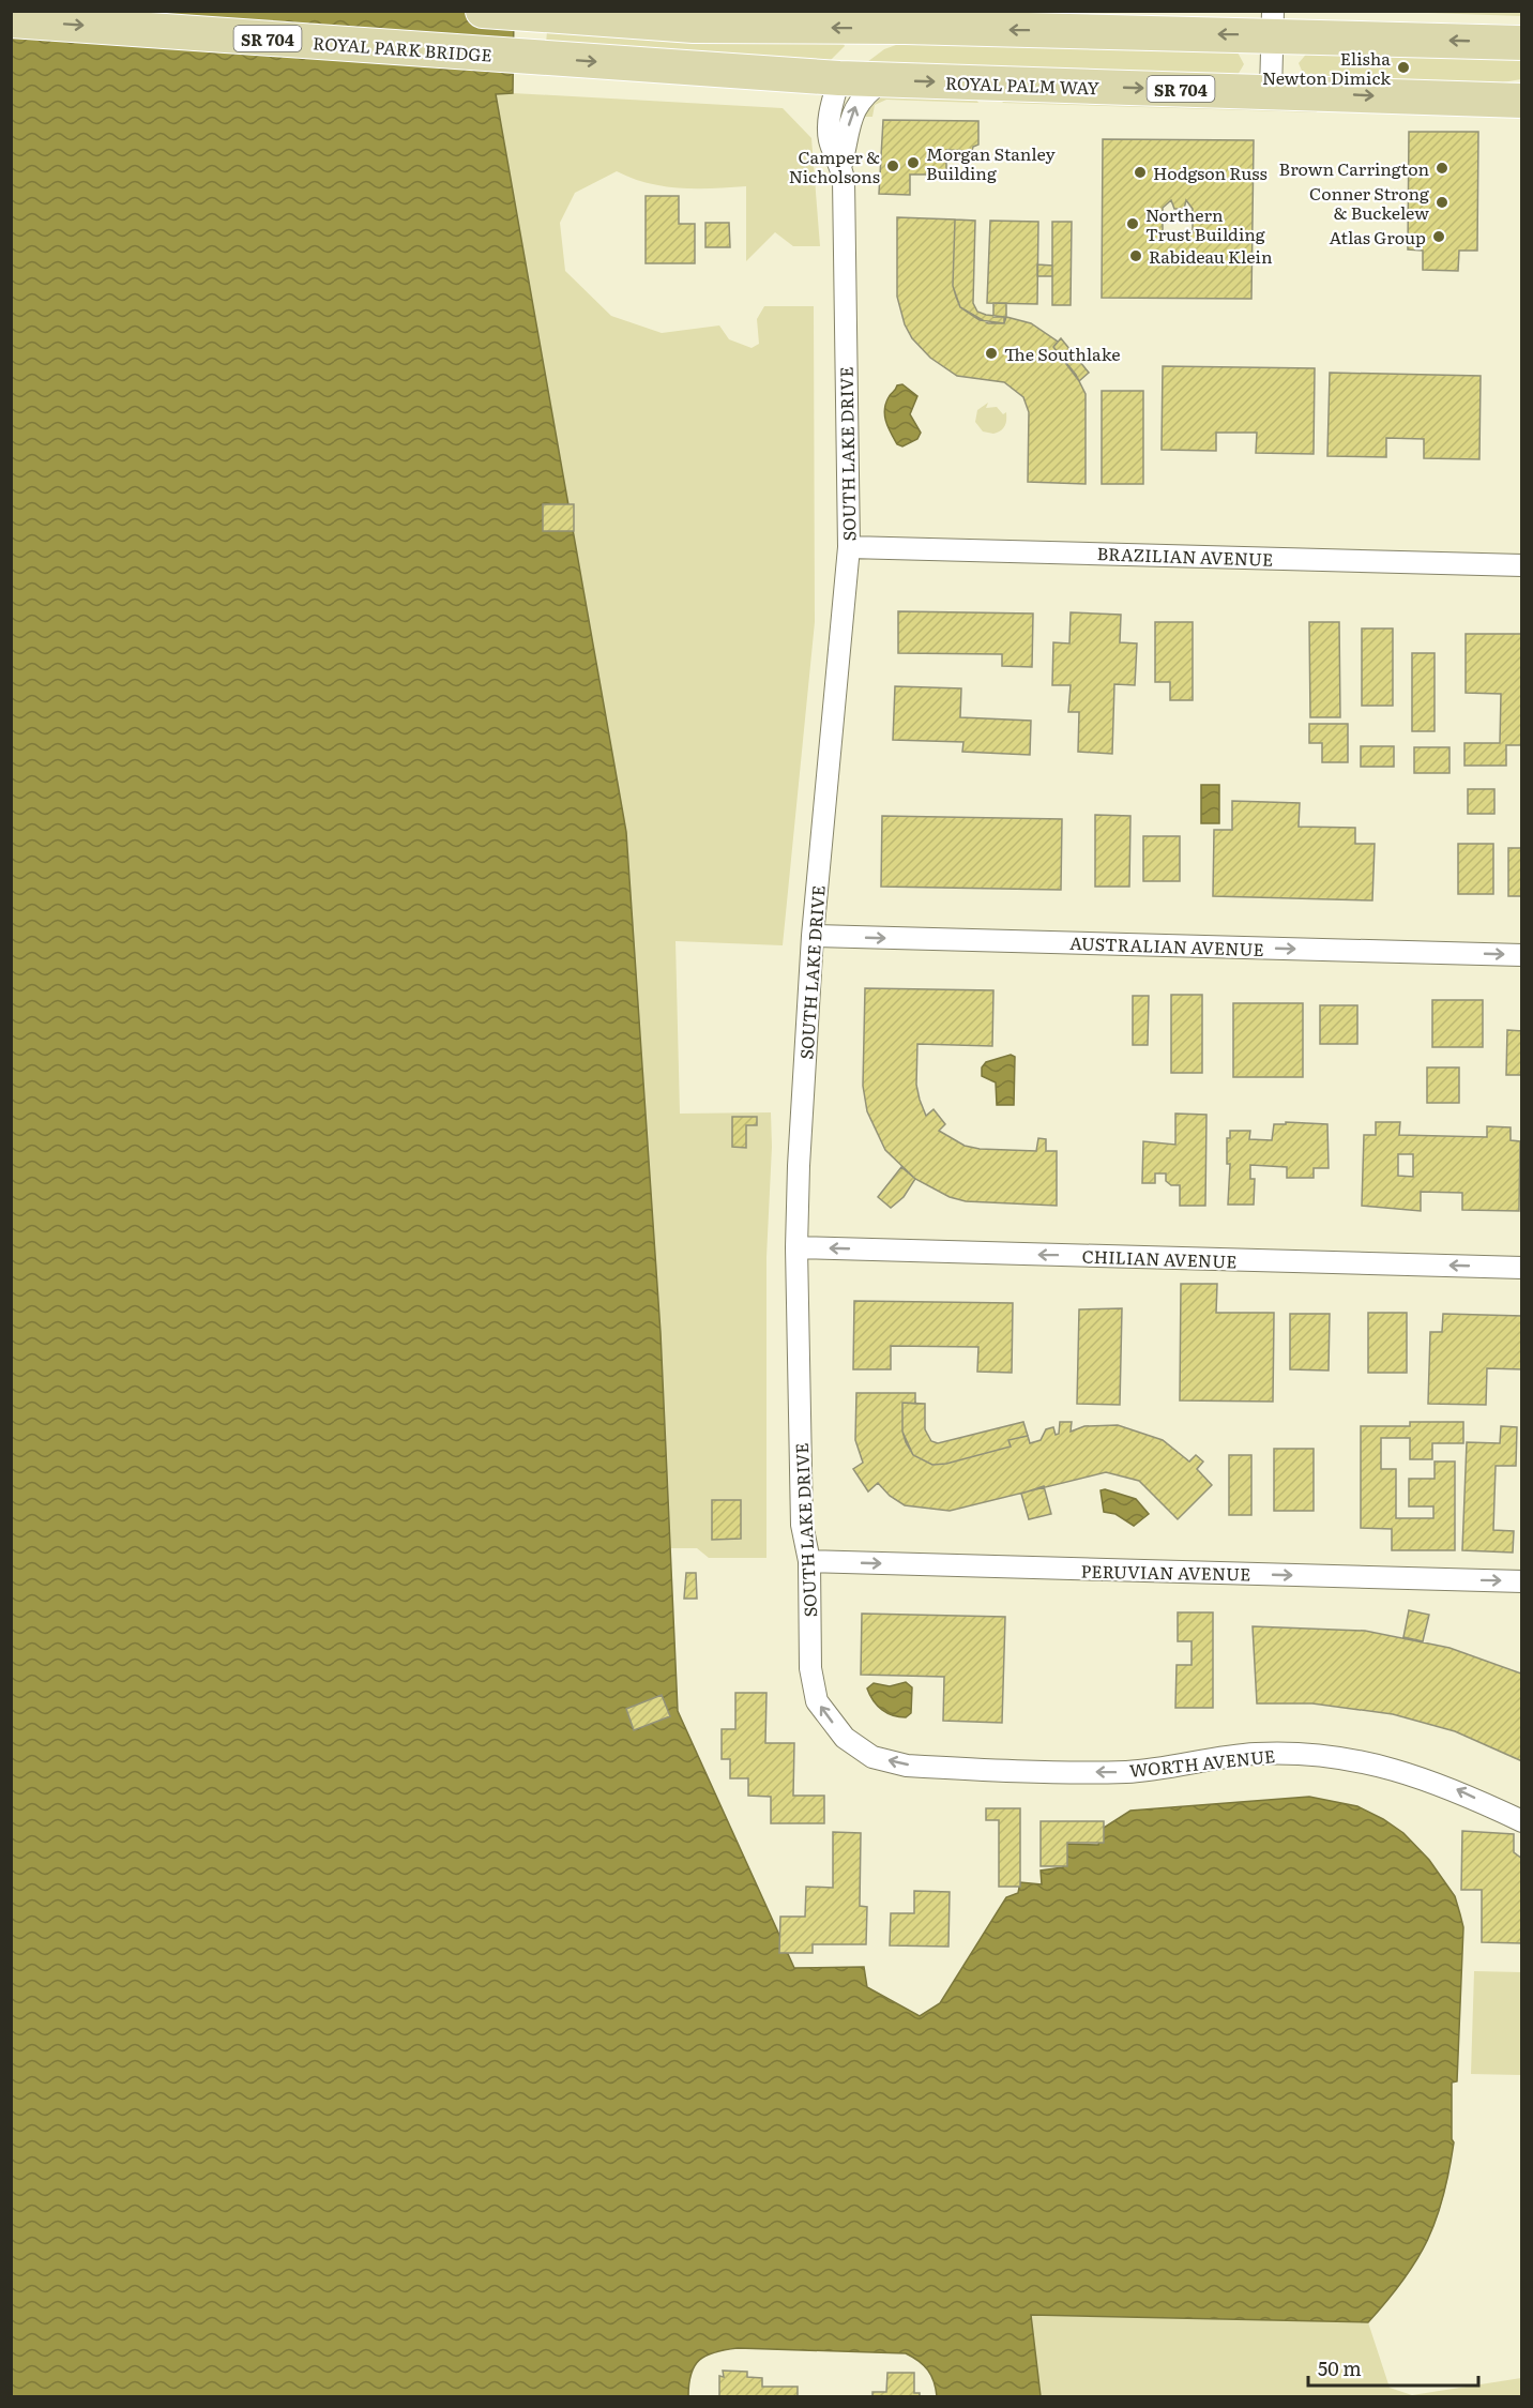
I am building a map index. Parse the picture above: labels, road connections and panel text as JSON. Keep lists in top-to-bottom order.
{
  "streets": {
    "main road": ["SR 704", "ROYAL PARK BRIDGE", "ROYAL PALM WAY"],
    "street": [
      "SOUTH LAKE DRIVE",
      "BRAZILIAN AVENUE",
      "AUSTRALIAN AVENUE",
      "CHILIAN AVENUE",
      "PERUVIAN AVENUE",
      "WORTH AVENUE"
    ]
  },
  "crossings": [
    ["ROYAL PARK BRIDGE", "ROYAL PALM WAY"],
    ["ROYAL PALM WAY", "SOUTH LAKE DRIVE"],
    ["SOUTH LAKE DRIVE", "BRAZILIAN AVENUE"],
    ["SOUTH LAKE DRIVE", "AUSTRALIAN AVENUE"],
    ["SOUTH LAKE DRIVE", "CHILIAN AVENUE"],
    ["SOUTH LAKE DRIVE", "PERUVIAN AVENUE"],
    ["SOUTH LAKE DRIVE", "WORTH AVENUE"]
  ],
  "one_way": [
    "ROYAL PARK BRIDGE",
    "AUSTRALIAN AVENUE",
    "CHILIAN AVENUE",
    "PERUVIAN AVENUE",
    "WORTH AVENUE"
  ],
  "places": [
    "Elisha Newton Dimick",
    "Morgan Stanley Building",
    "Camper & Nicholsons",
    "Brown Carrington",
    "Hodgson Russ",
    "Conner Strong & Buckelew",
    "Northern Trust Building",
    "Atlas Group",
    "Rabideau Klein",
    "The Southlake"
  ],
  "scale_bar": "50 m"
}
